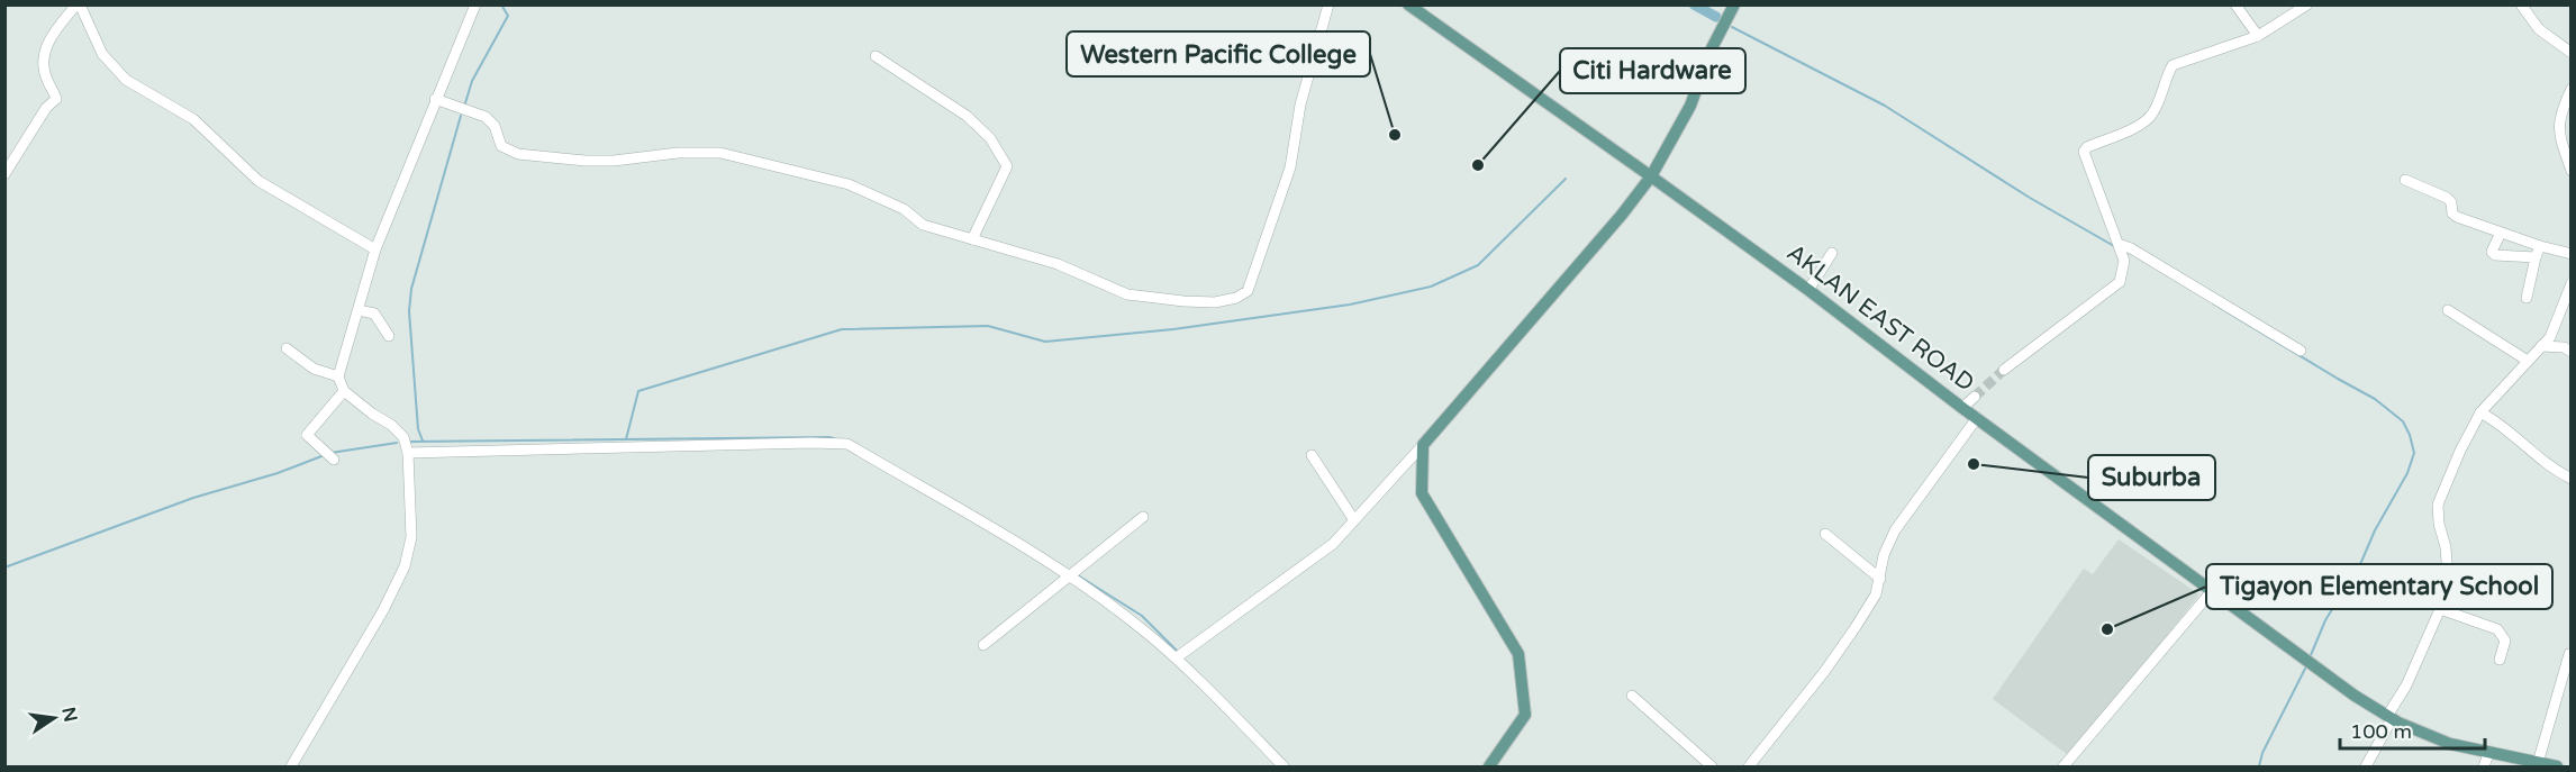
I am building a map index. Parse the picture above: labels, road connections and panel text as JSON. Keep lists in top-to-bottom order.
{
  "streets": {
    "main road": ["AKLAN EAST ROAD"]
  },
  "places": [
    "Western Pacific College",
    "Citi Hardware",
    "Suburba",
    "Tigayon Elementary School"
  ],
  "scale_bar": "100 m",
  "north": "right"
}
